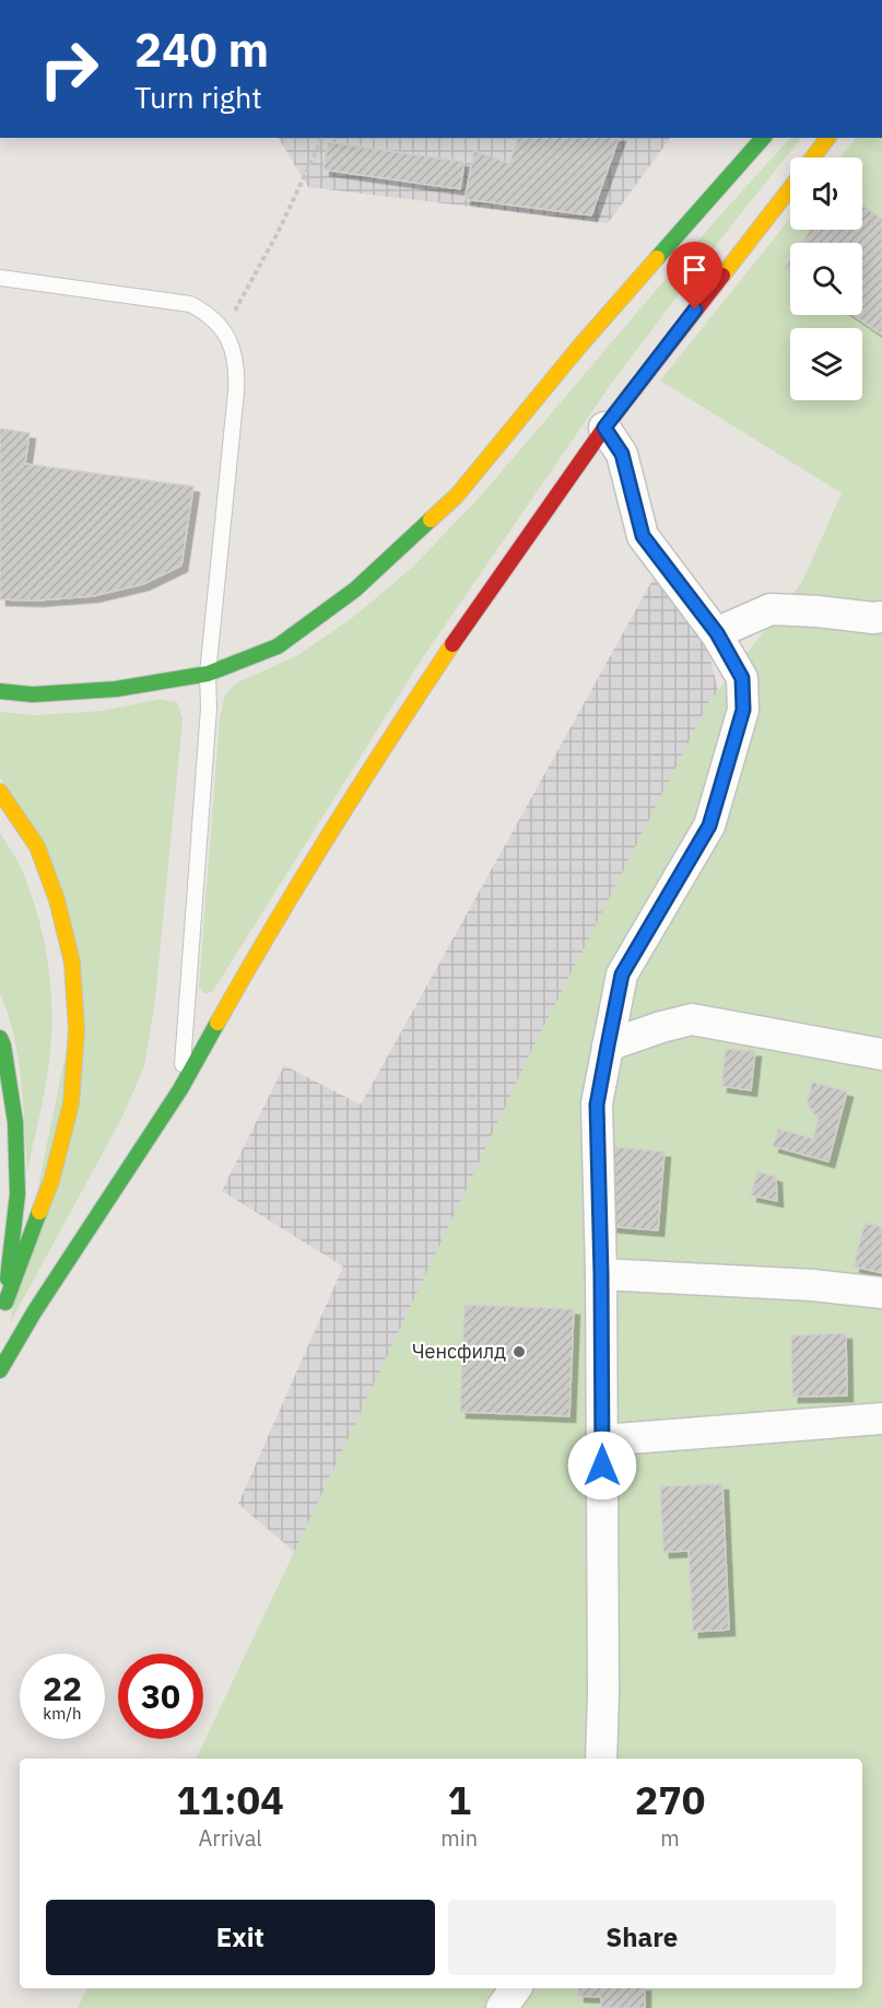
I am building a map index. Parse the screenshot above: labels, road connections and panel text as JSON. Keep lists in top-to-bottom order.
{
  "places": ["Ченсфилд"],
  "page": {
    "turn": ["240 m", "Turn right"],
    "speed": "22 km/h",
    "limit": "30",
    "eta": [
      "11:04",
      "Arrival",
      "1",
      "min",
      "270",
      "m"
    ],
    "buttons": ["Exit", "Share"]
  }
}
